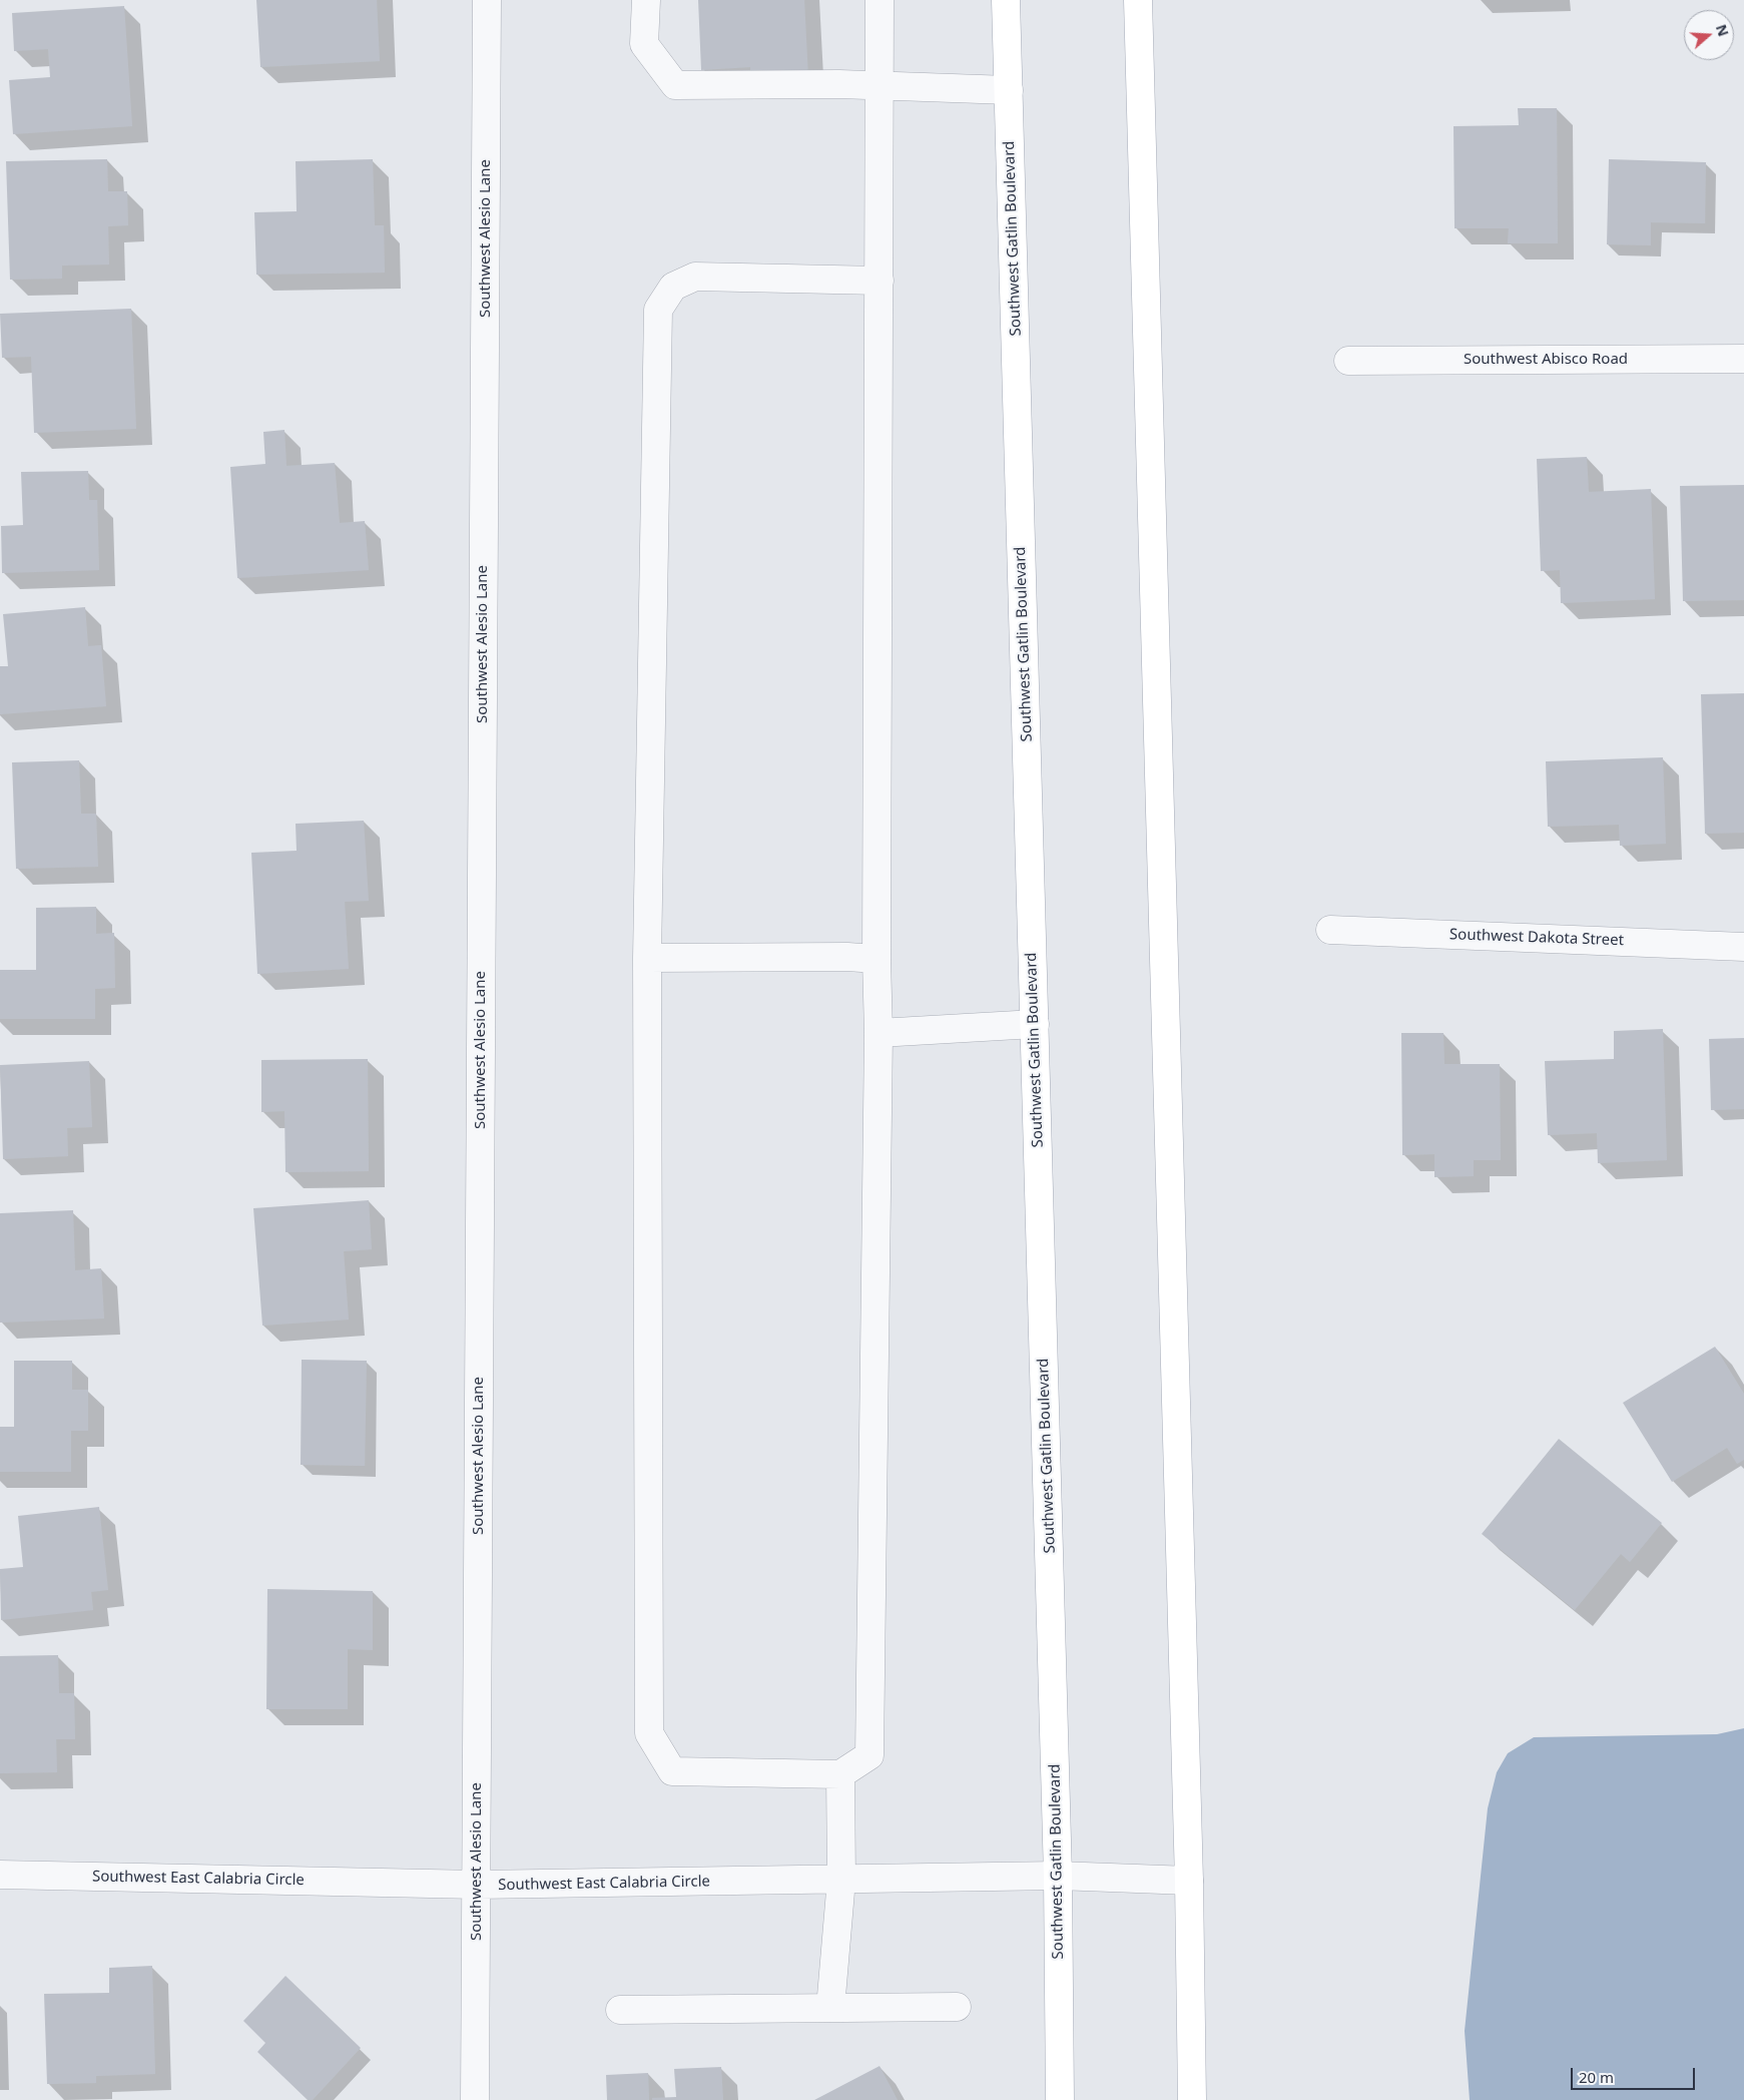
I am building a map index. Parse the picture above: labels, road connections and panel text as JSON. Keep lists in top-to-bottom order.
{
  "streets": {
    "main road": ["Southwest Gatlin Boulevard"],
    "street": [
      "Southwest Alesio Lane",
      "Southwest Abisco Road",
      "Southwest Dakota Street",
      "Southwest East Calabria Circle"
    ]
  },
  "crossings": [
    ["Southwest Alesio Lane", "Southwest East Calabria Circle"],
    ["Southwest Gatlin Boulevard", "Southwest East Calabria Circle"]
  ],
  "scale_bar": "20 m",
  "north": "right"
}
